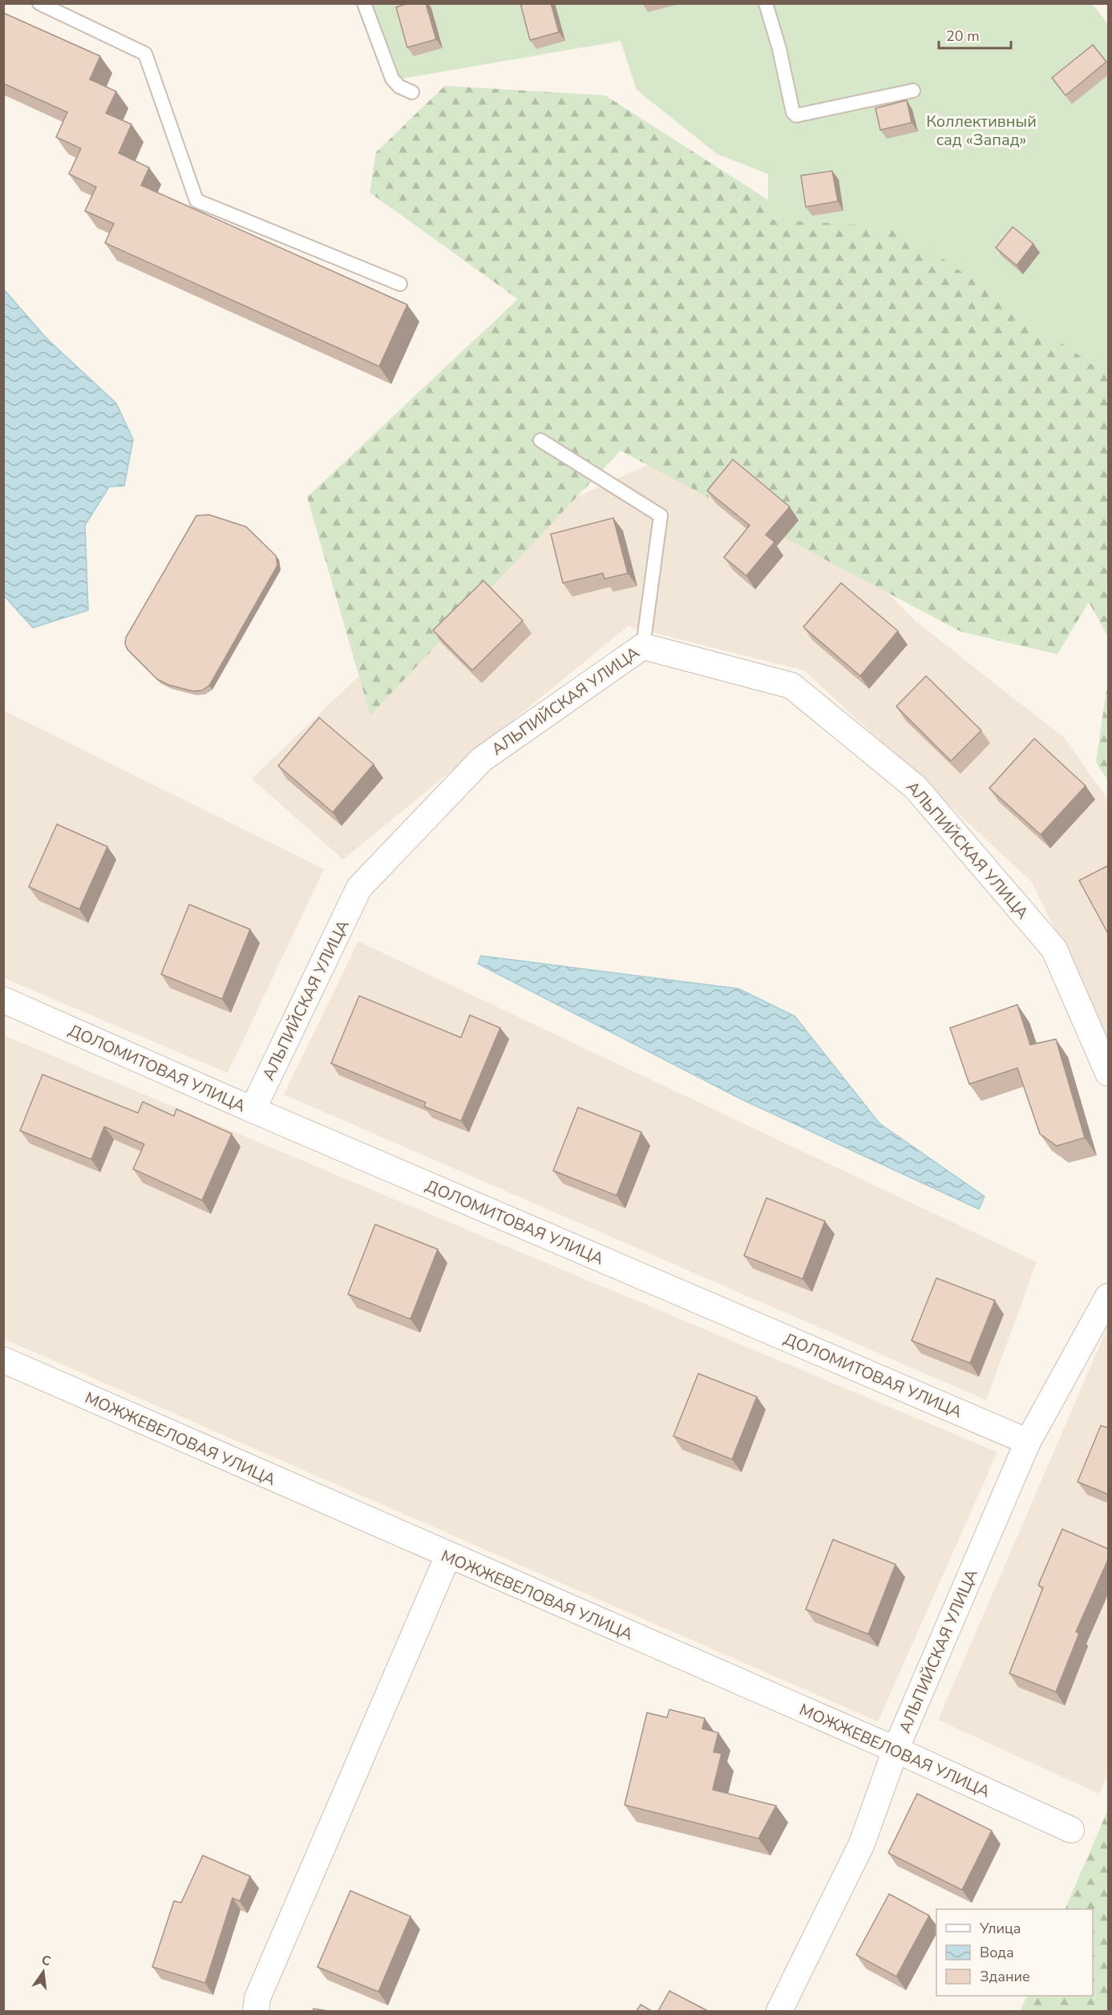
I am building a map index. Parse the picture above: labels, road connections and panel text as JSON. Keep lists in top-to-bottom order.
{
  "streets": {
    "street": ["АЛЬПИЙСКАЯ УЛИЦА", "ДОЛОМИТОВАЯ УЛИЦА", "МОЖЖЕВЕЛОВАЯ УЛИЦА"]
  },
  "crossings": [
    ["АЛЬПИЙСКАЯ УЛИЦА", "ДОЛОМИТОВАЯ УЛИЦА"],
    ["АЛЬПИЙСКАЯ УЛИЦА", "МОЖЖЕВЕЛОВАЯ УЛИЦА"]
  ],
  "parks": ["Коллективный сад «Запад»"],
  "legend": ["Улица", "Вода", "Здание"],
  "scale_bar": "20 m",
  "north": "top"
}
